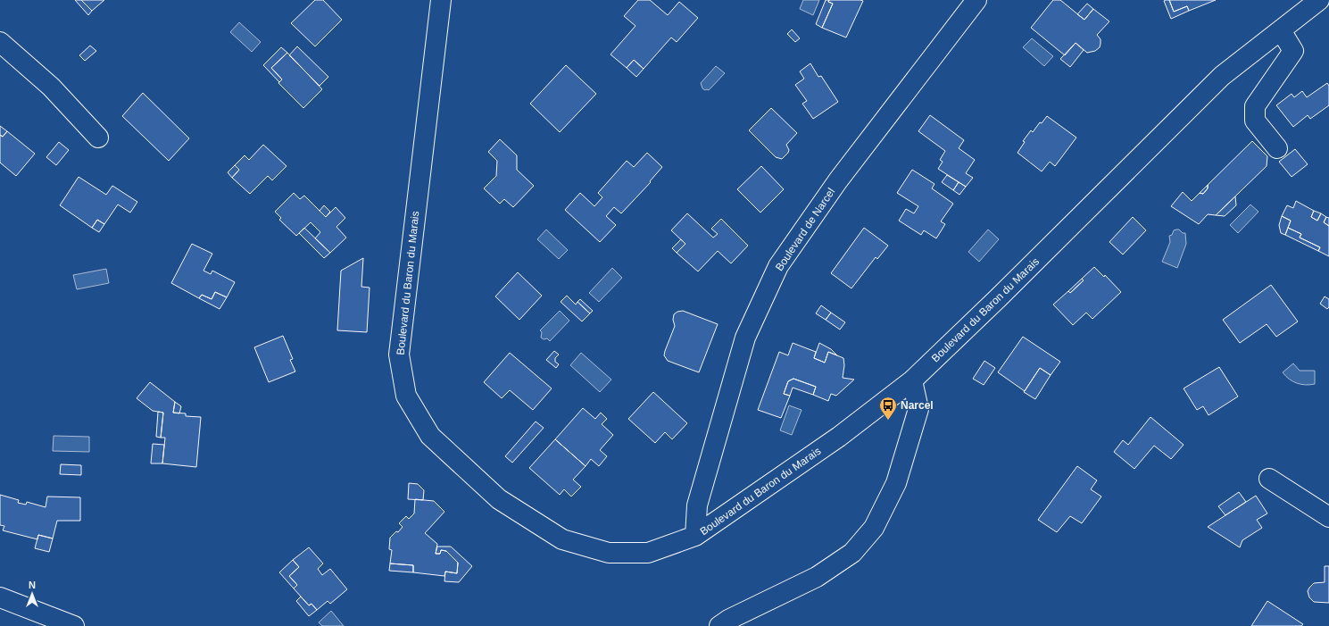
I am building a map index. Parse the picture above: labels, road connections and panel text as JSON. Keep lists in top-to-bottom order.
{
  "streets": {
    "street": ["Boulevard de Narcel", "Boulevard du Baron du Marais"]
  },
  "crossings": [
    ["Boulevard de Narcel", "Boulevard du Baron du Marais"]
  ],
  "places": {
    "bus stop": ["Narcel"]
  },
  "north": "top"
}
